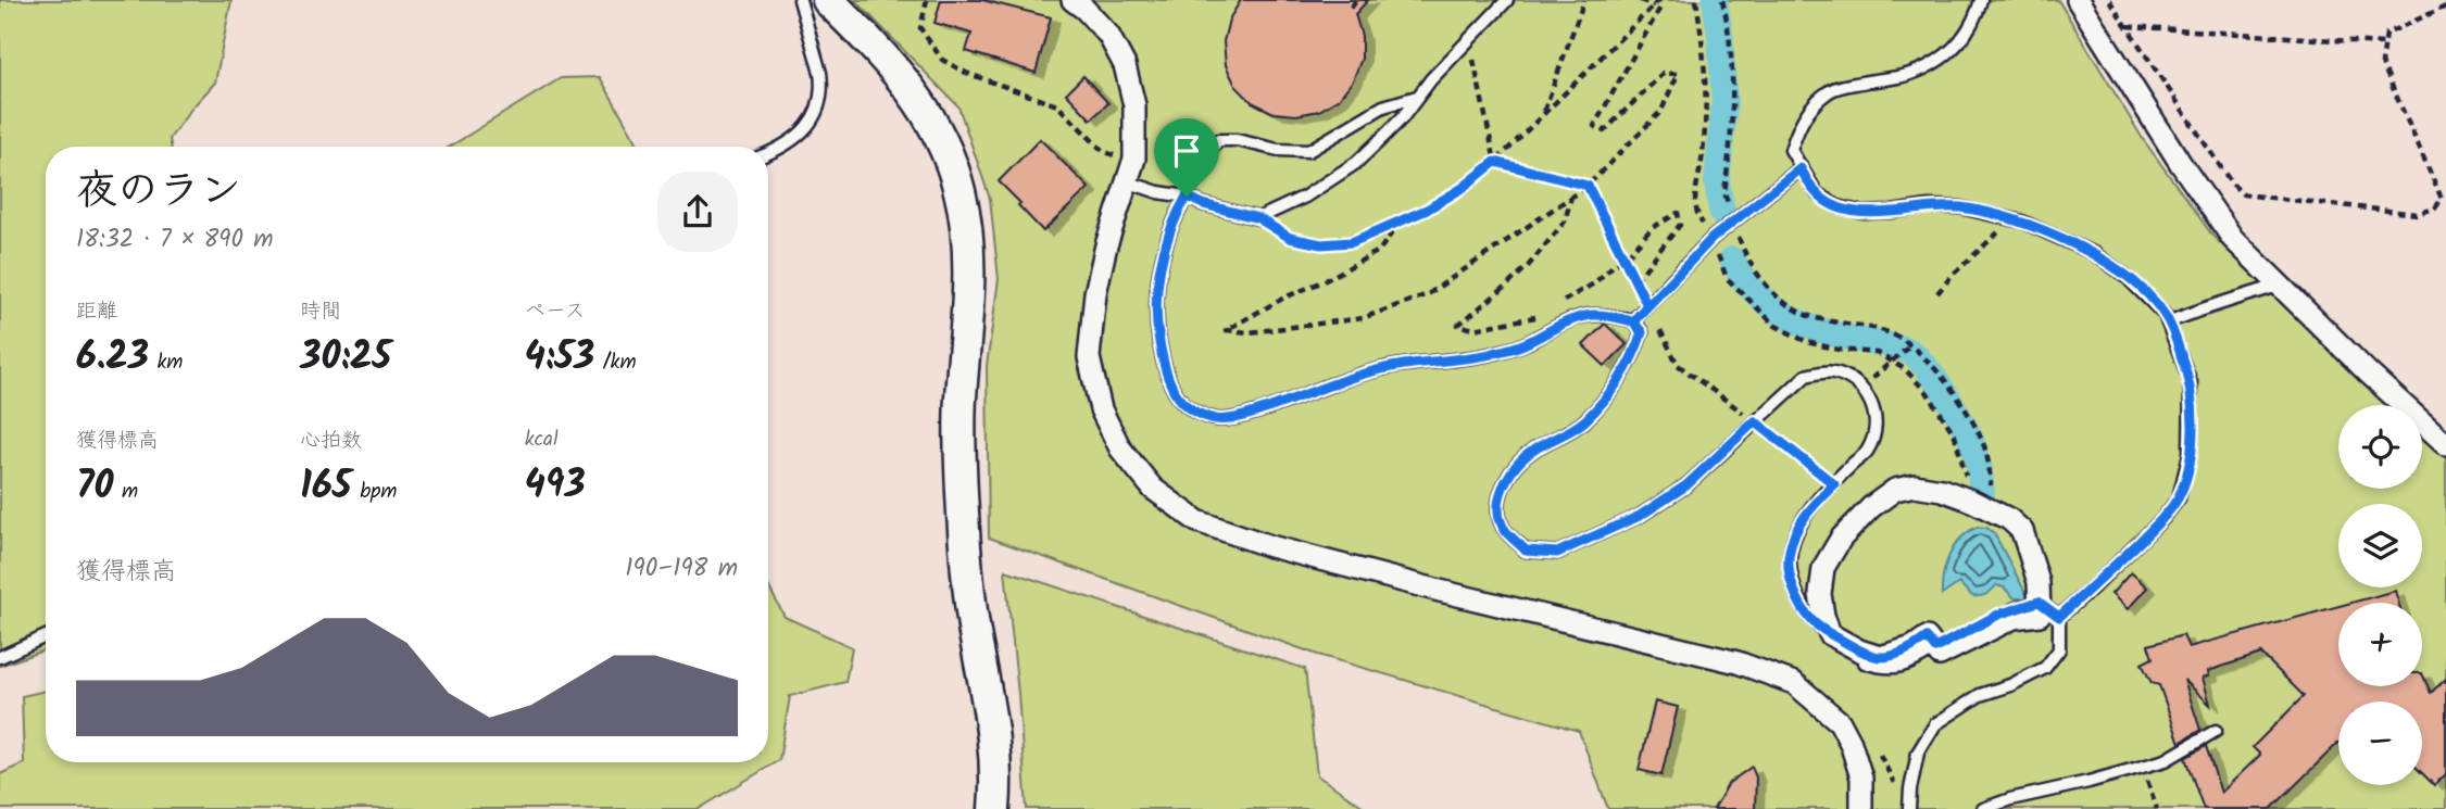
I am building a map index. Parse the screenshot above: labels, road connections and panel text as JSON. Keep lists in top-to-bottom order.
{
  "page": {
    "heading": ["夜のラン", "18:32 · 7 × 890 m"],
    "stats": [
      ["距離", "6.23 km"],
      ["時間", "30:25"],
      ["ペース", "4:53 /km"],
      ["獲得標高", "70 m"],
      ["心拍数", "165 bpm"],
      ["kcal", "493"]
    ],
    "map_buttons": ["+", "−"],
    "chart": ["獲得標高", "190–198 m"]
  }
}
